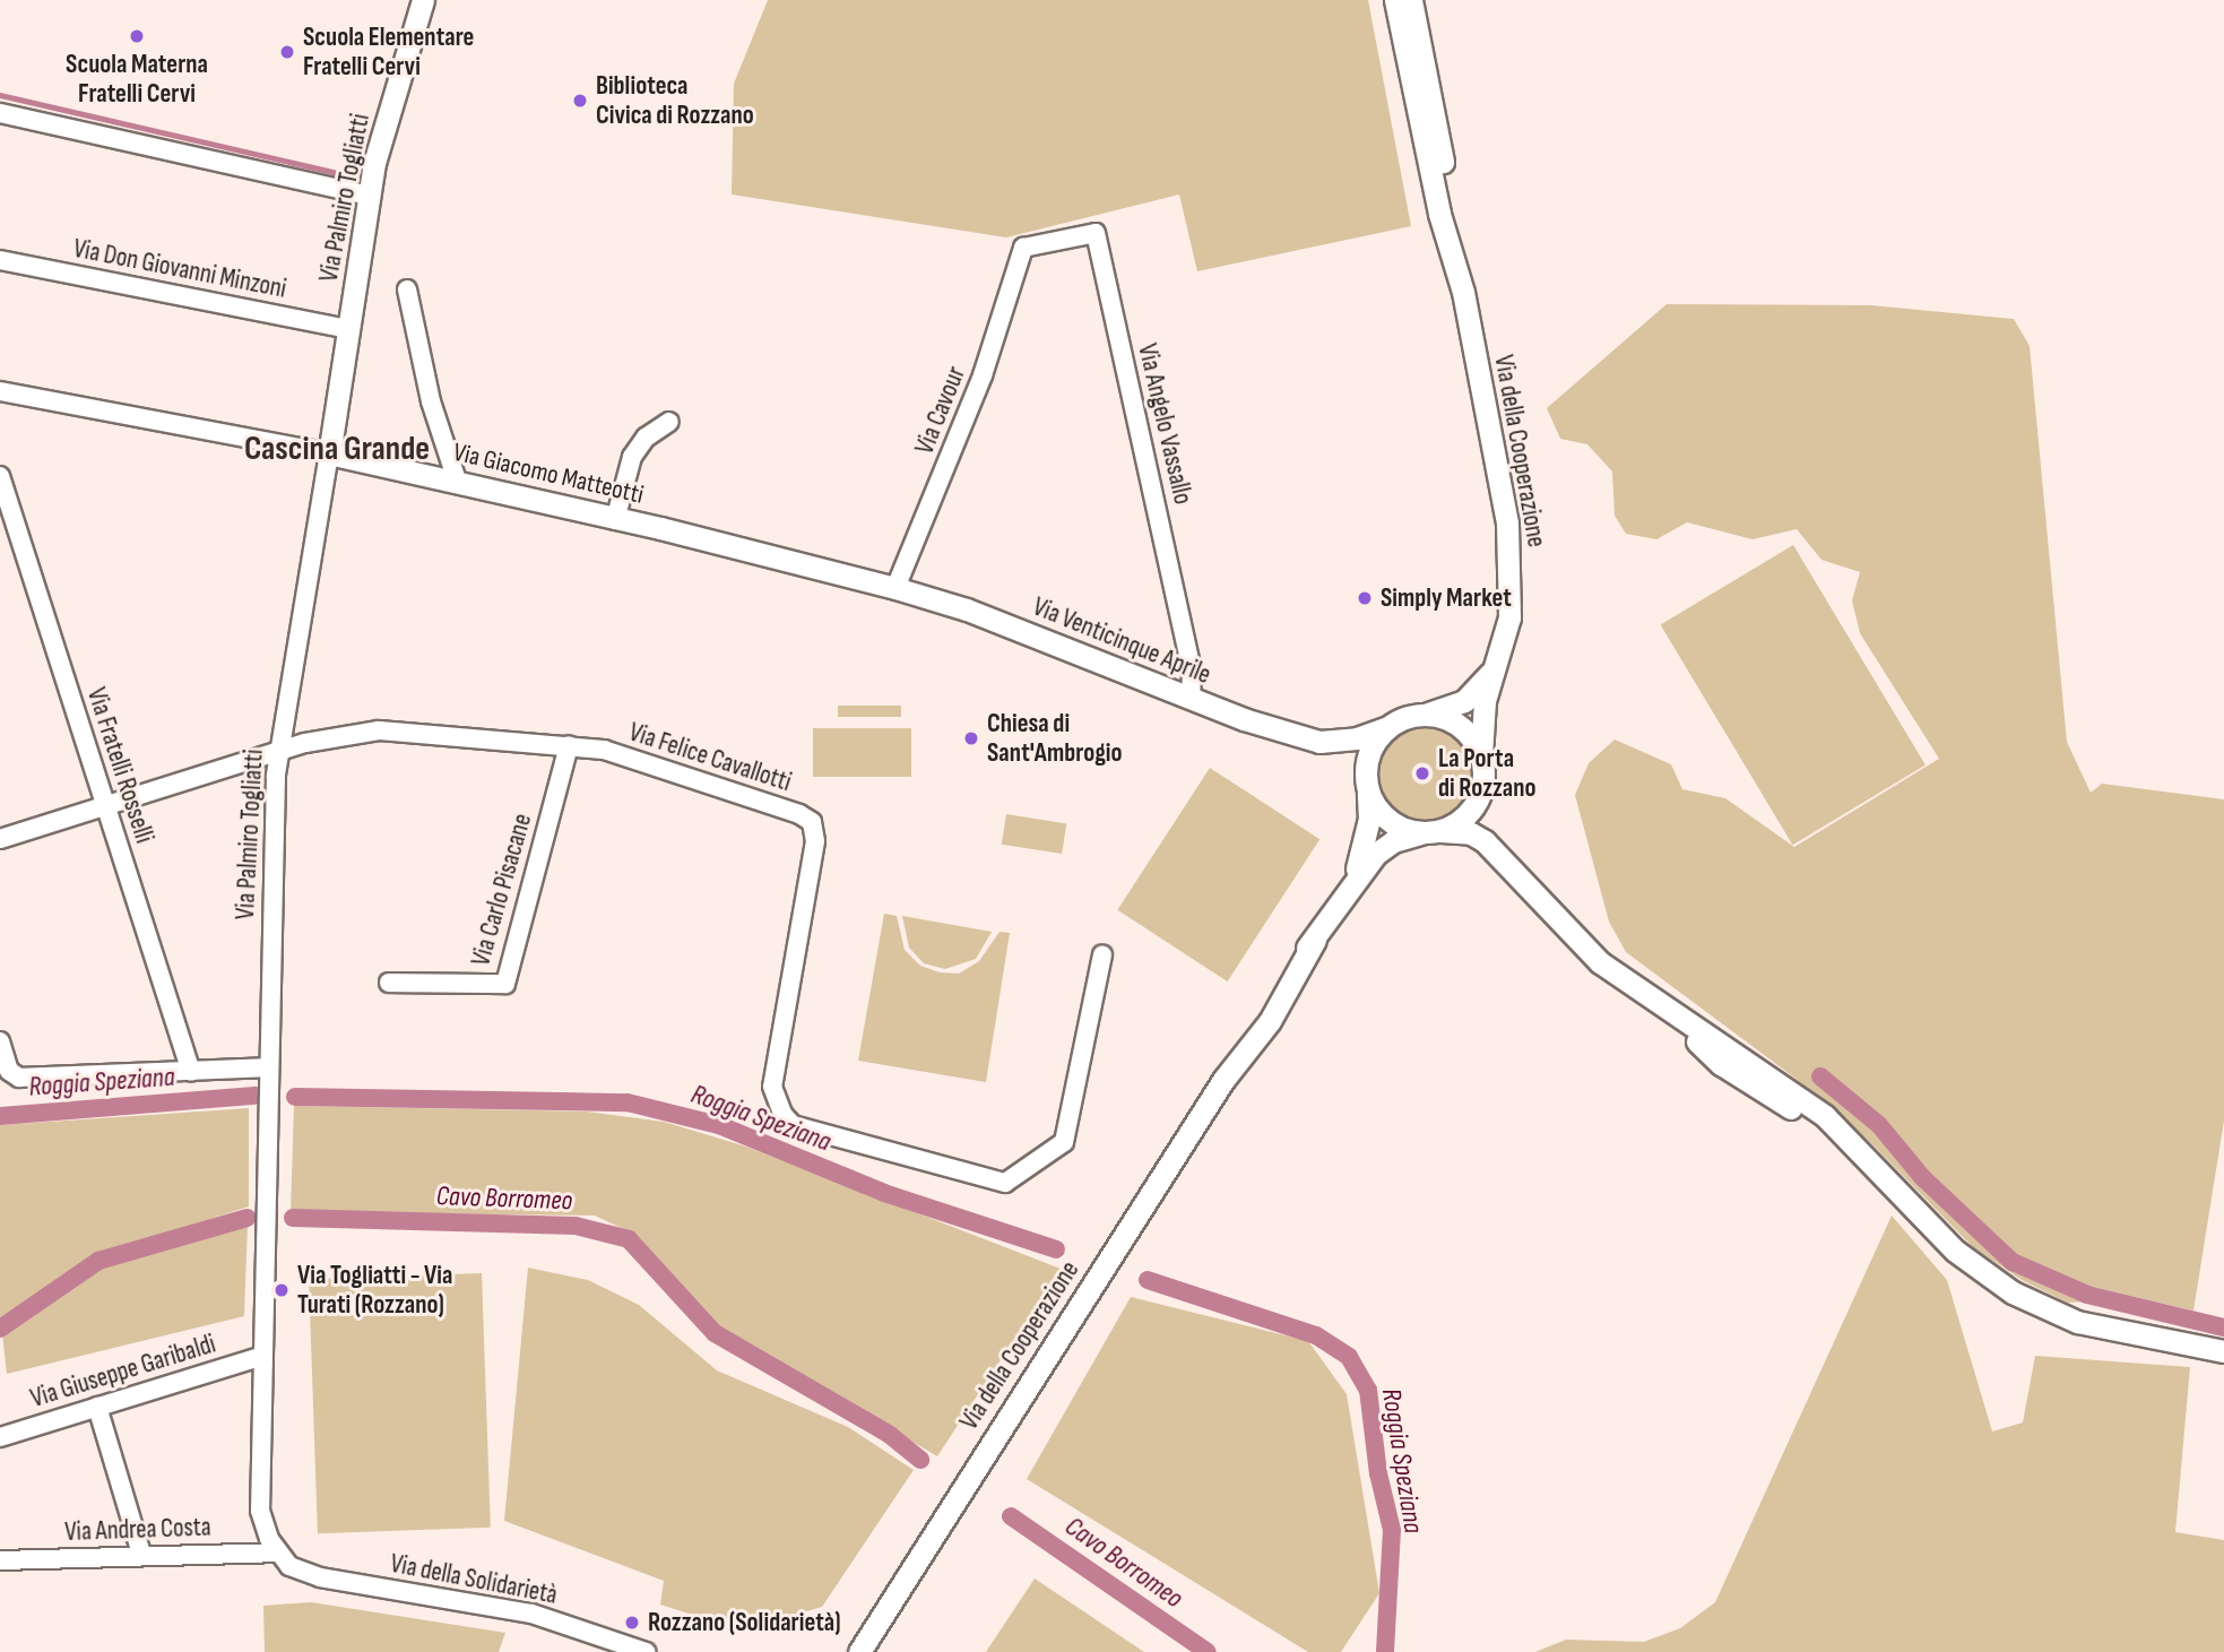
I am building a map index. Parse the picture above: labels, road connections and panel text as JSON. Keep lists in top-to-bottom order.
{
  "streets": {
    "street": [
      "Via Palmiro Togliatti",
      "Via Don Giovanni Minzoni",
      "Via Cavour",
      "Via Angelo Vassallo",
      "Via della Cooperazione",
      "Via Giacomo Matteotti",
      "Via Venticinque Aprile",
      "Via Felice Cavallotti",
      "Via Fratelli Rosselli",
      "Via Carlo Pisacane",
      "Via Giuseppe Garibaldi",
      "Via Andrea Costa",
      "Via della Solidarietà"
    ]
  },
  "crossings": [
    ["Via Palmiro Togliatti", "Via Don Giovanni Minzoni"],
    ["Via Palmiro Togliatti", "Via Giacomo Matteotti"],
    ["Via Palmiro Togliatti", "Via Felice Cavallotti"],
    ["Via Palmiro Togliatti", "Via Giuseppe Garibaldi"],
    ["Via Palmiro Togliatti", "Via Andrea Costa"],
    ["Via Palmiro Togliatti", "Via della Solidarietà"],
    ["Via Cavour", "Via Angelo Vassallo"],
    ["Via Cavour", "Via Giacomo Matteotti"],
    ["Via Cavour", "Via Venticinque Aprile"],
    ["Via Angelo Vassallo", "Via Venticinque Aprile"],
    ["Via della Cooperazione", "Via Venticinque Aprile"],
    ["Via Giacomo Matteotti", "Via Venticinque Aprile"],
    ["Via Felice Cavallotti", "Via Fratelli Rosselli"],
    ["Via Felice Cavallotti", "Via Carlo Pisacane"],
    ["Via Andrea Costa", "Via della Solidarietà"]
  ],
  "districts": ["Cascina Grande"],
  "water": ["Roggia Speziana", "Cavo Borromeo"],
  "places": [
    "Scuola Materna Fratelli Cervi",
    "Scuola Elementare Fratelli Cervi",
    "Biblioteca Civica di Rozzano",
    "Simply Market",
    "Chiesa di Sant'Ambrogio",
    "La Porta di Rozzano",
    "Via Togliatti - Via Turati (Rozzano)",
    "Rozzano (Solidarietà)"
  ]
}
